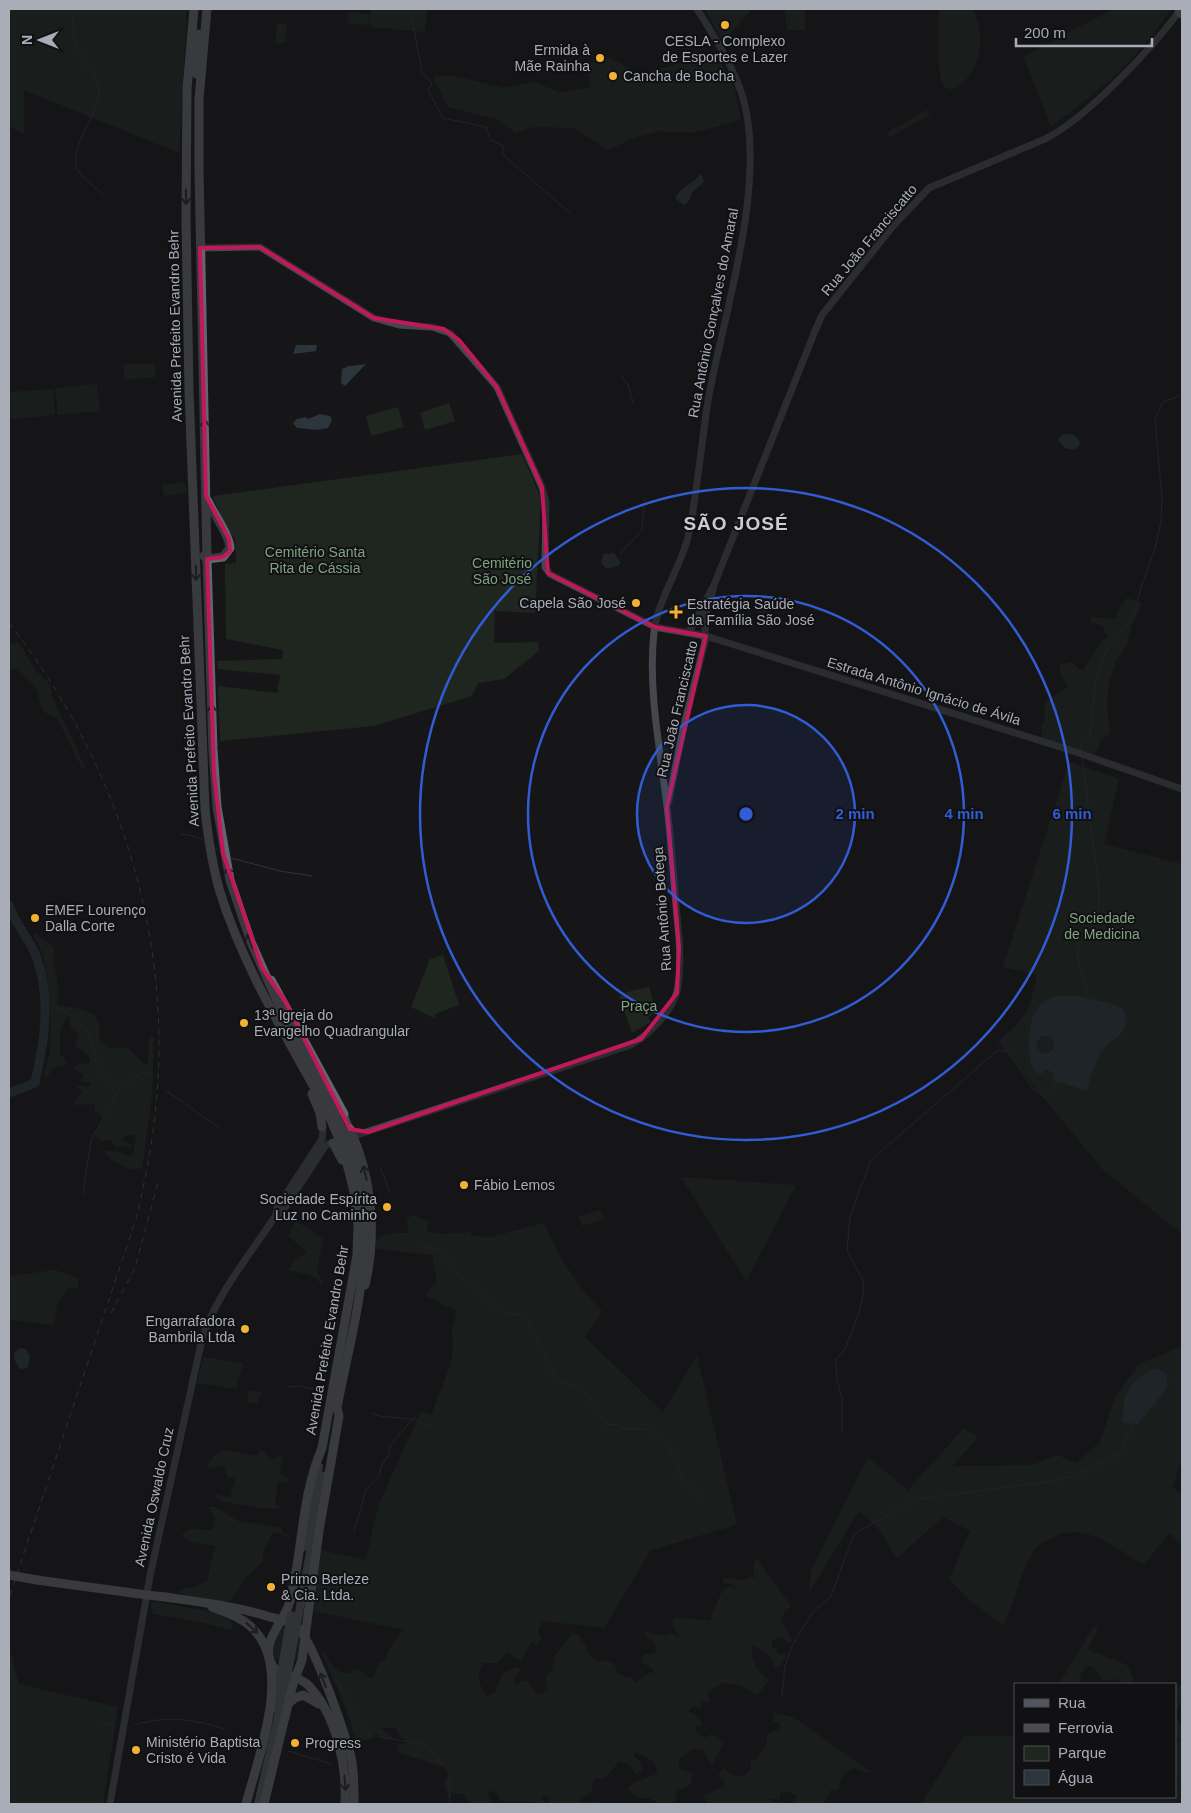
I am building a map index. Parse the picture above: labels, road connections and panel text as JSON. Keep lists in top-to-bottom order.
{
  "streets": {
    "highway": ["Avenida Prefeito Evandro Behr"],
    "street": [
      "Rua João Franciscatto",
      "Rua Antônio Gonçalves do Amaral",
      "Estrada Antônio Ignácio de Ávila",
      "Rua Antônio Botega",
      "Avenida Oswaldo Cruz"
    ]
  },
  "crossings": [
    ["Rua João Franciscatto", "Estrada Antônio Ignácio de Ávila"],
    ["Rua João Franciscatto", "Rua Antônio Botega"],
    ["Rua Antônio Gonçalves do Amaral", "Estrada Antônio Ignácio de Ávila"],
    ["Rua Antônio Gonçalves do Amaral", "Rua Antônio Botega"],
    ["Avenida Prefeito Evandro Behr", "Estrada Antônio Ignácio de Ávila"],
    ["Avenida Prefeito Evandro Behr", "Rua Antônio Botega"],
    ["Estrada Antônio Ignácio de Ávila", "Rua Antônio Botega"],
    ["Rua Antônio Botega", "Avenida Oswaldo Cruz"]
  ],
  "districts": ["SÃO JOSÉ"],
  "parks": [
    "Cemitério Santa Rita de Cássia",
    "Cemitério São José",
    "Sociedade de Medicina",
    "Praça"
  ],
  "places": {
    "other": [
      "CESLA - Complexo de Esportes e Lazer",
      "Ermida à Mãe Rainha",
      "Cancha de Bocha",
      "Capela São José",
      "EMEF Lourenço Dalla Corte",
      "13ª Igreja do Evangelho Quadrangular",
      "Fábio Lemos",
      "Sociedade Espírita Luz no Caminho",
      "Engarrafadora Bambrila Ltda",
      "Primo Berleze & Cia. Ltda.",
      "Progress",
      "Ministério Baptista Cristo é Vida"
    ],
    "health": ["Estratégia Saúde da Família São José"]
  },
  "legend": [
    "Rua",
    "Ferrovia",
    "Parque",
    "Água"
  ],
  "scale_bar": "200 m",
  "north": "left",
  "rings": ["2 min", "4 min", "6 min"]
}
